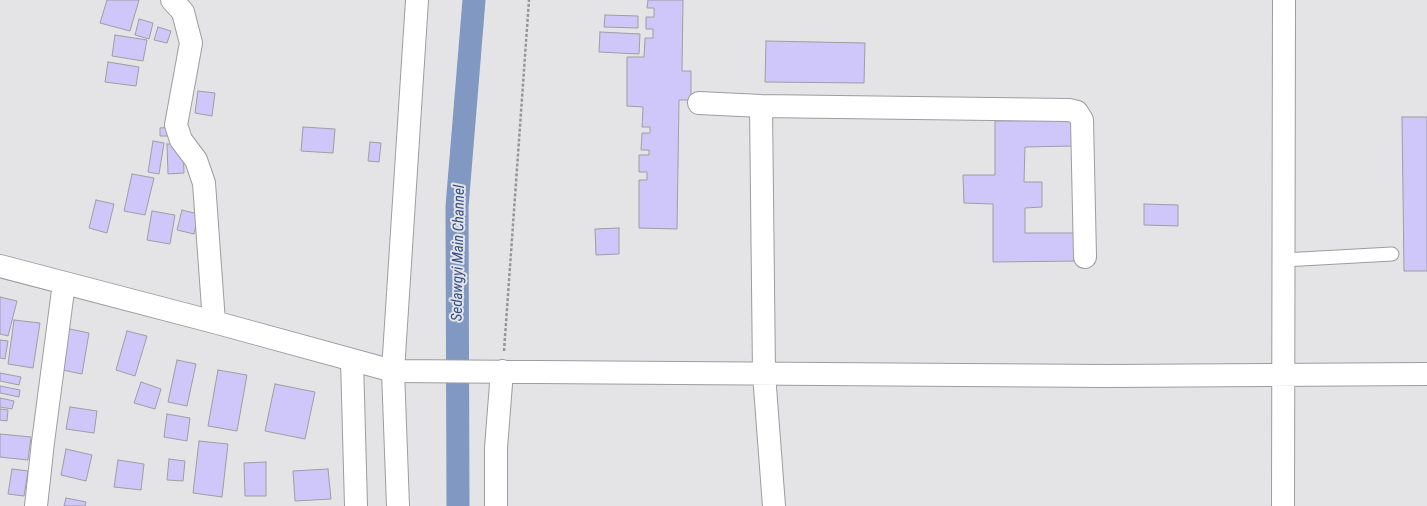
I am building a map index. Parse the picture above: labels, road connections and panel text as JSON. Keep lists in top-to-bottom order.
{
  "water": ["Sedawgyi Main Channel"]
}
